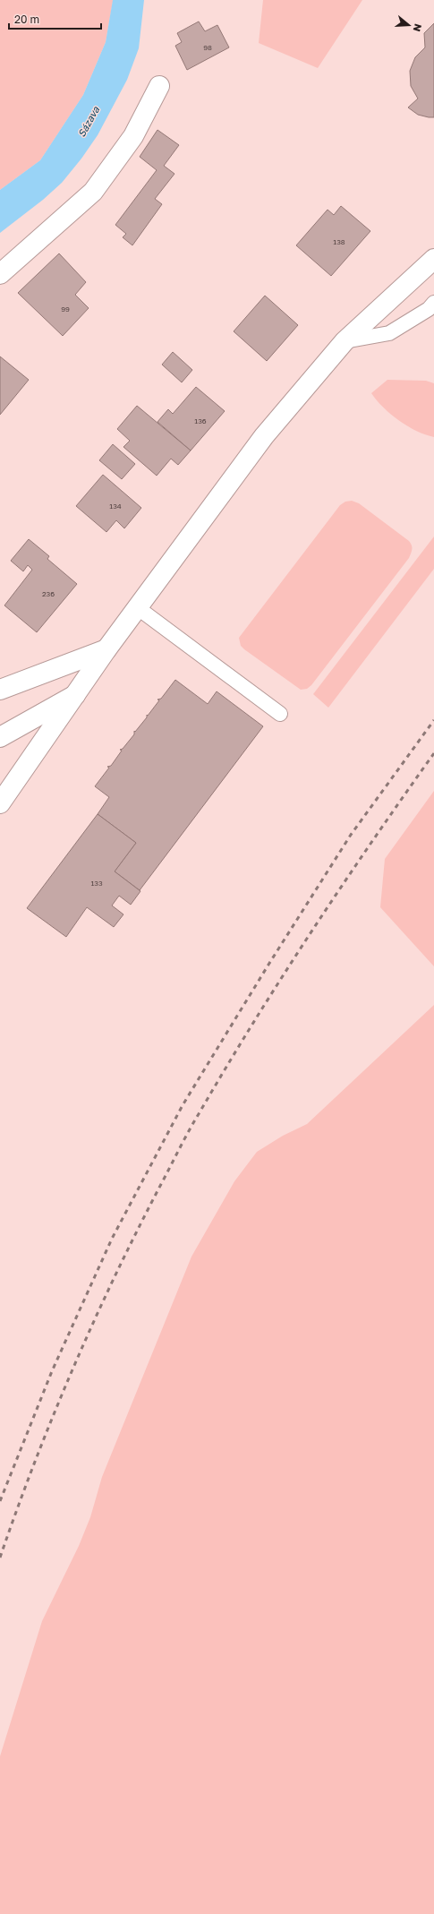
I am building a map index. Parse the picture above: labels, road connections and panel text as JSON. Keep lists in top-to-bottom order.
{
  "water": ["Sázava"],
  "house_numbers": [
    "98",
    "138",
    "99",
    "136",
    "134",
    "236",
    "133"
  ],
  "scale_bar": "20 m",
  "north": "right"
}
